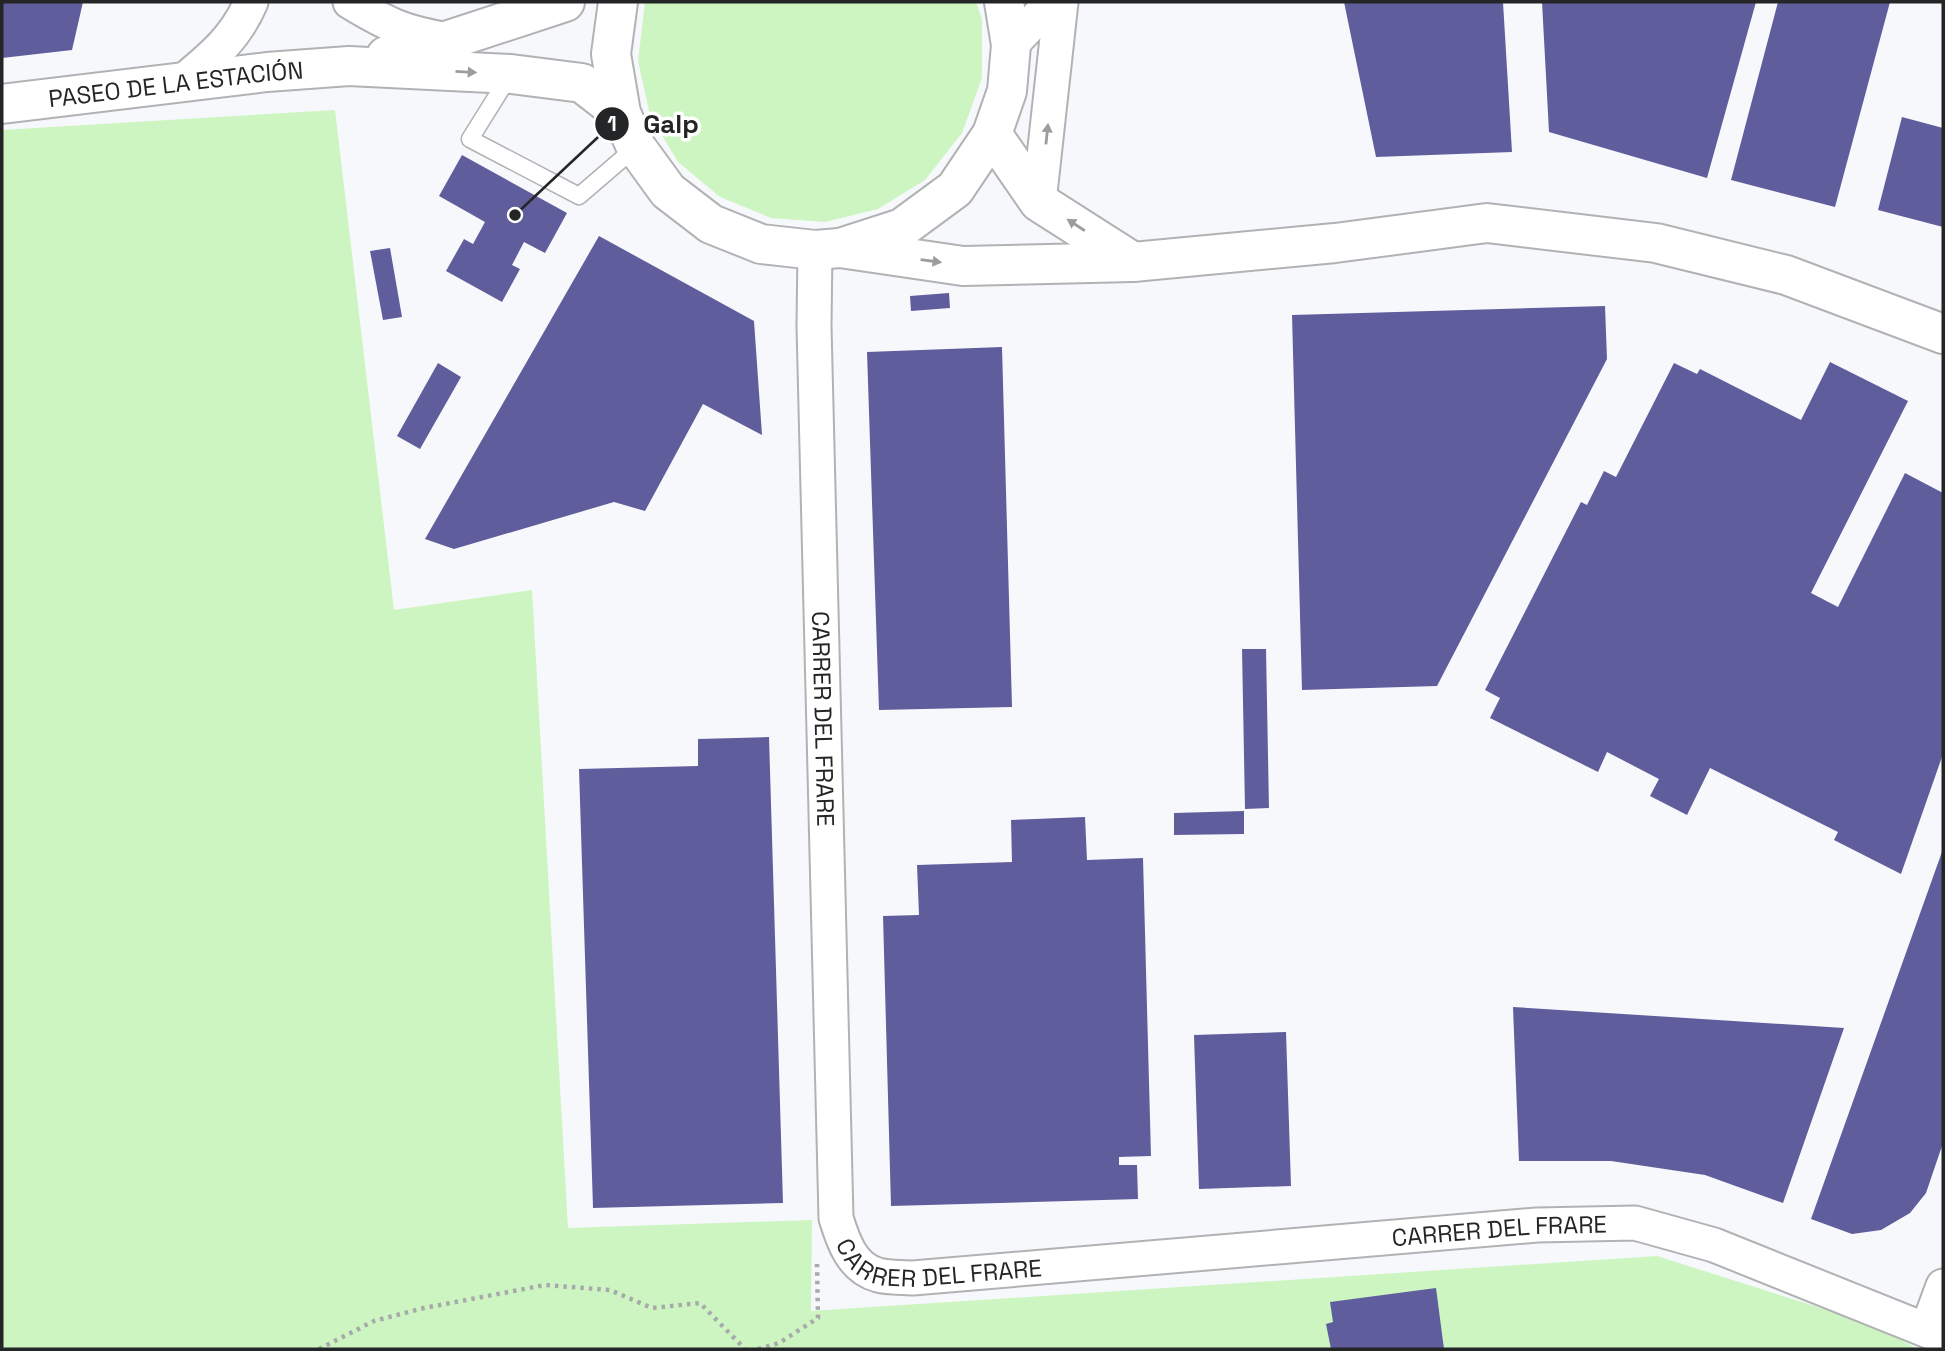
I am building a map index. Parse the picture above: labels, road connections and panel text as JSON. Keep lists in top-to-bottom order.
{
  "streets": {
    "street": ["PASEO DE LA ESTACIÓN", "CARRER DEL FRARE"]
  },
  "places": ["Galp"]
}
